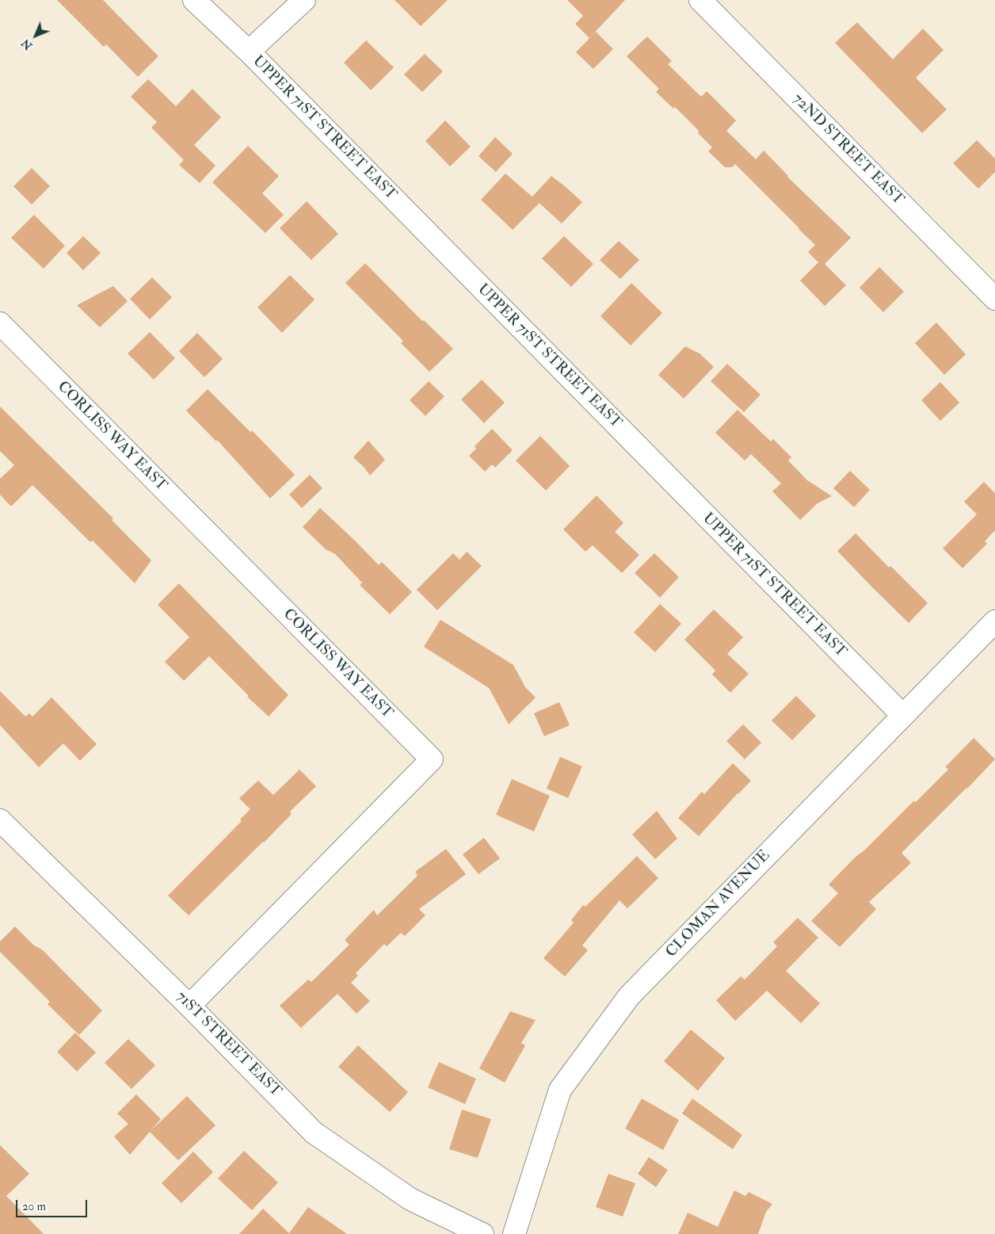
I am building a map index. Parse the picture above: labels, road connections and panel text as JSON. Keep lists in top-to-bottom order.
{
  "streets": {
    "street": [
      "UPPER 71ST STREET EAST",
      "72ND STREET EAST",
      "CORLISS WAY EAST",
      "CLOMAN AVENUE",
      "71ST STREET EAST"
    ]
  },
  "crossings": [
    ["UPPER 71ST STREET EAST", "CLOMAN AVENUE"],
    ["CORLISS WAY EAST", "71ST STREET EAST"]
  ],
  "scale_bar": "20 m",
  "north": "bottom left"
}
